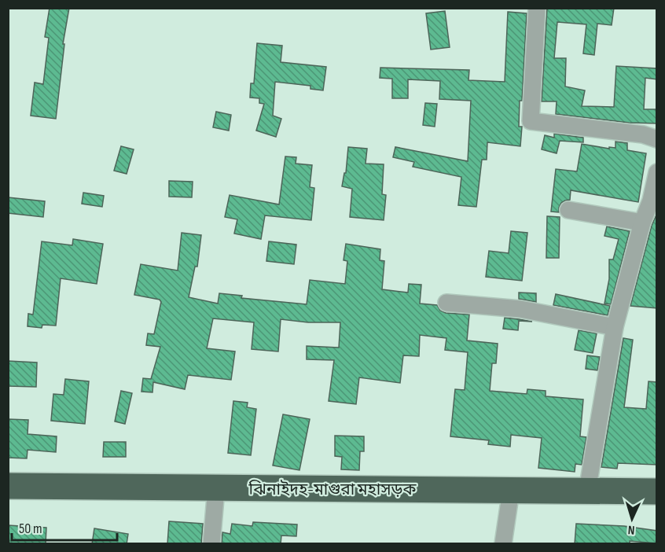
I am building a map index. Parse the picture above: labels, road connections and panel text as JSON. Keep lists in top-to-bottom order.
{
  "streets": {
    "highway": ["ঝিনাইদহ-মাগুরা মহাসড়ক"]
  },
  "scale_bar": "50 m",
  "north": "bottom"
}
